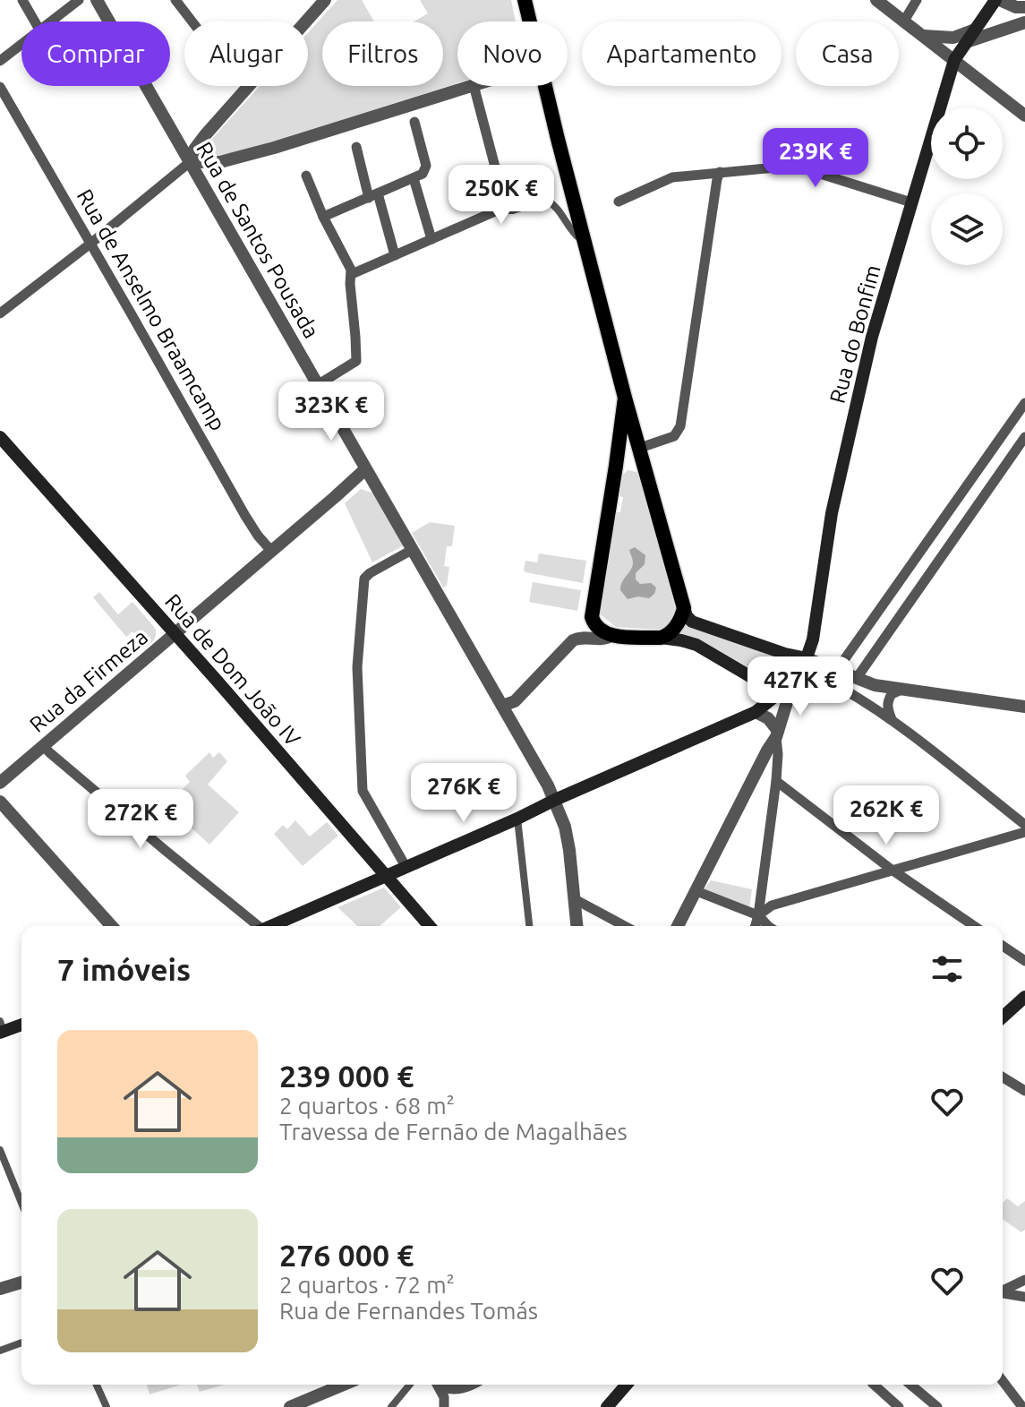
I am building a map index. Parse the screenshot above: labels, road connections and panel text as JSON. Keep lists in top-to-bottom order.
{
  "streets": {
    "main road": ["Rua do Bonfim", "Rua de Dom João IV"],
    "street": ["Rua de Santos Pousada", "Rua de Anselmo Braamcamp", "Rua da Firmeza"]
  },
  "crossings": [
    ["Rua de Santos Pousada", "Rua da Firmeza"],
    ["Rua de Anselmo Braamcamp", "Rua da Firmeza"],
    ["Rua de Dom João IV", "Rua da Firmeza"]
  ],
  "page": {
    "chip": [
      "Comprar",
      "Alugar",
      "Filtros",
      "Novo",
      "Apartamento",
      "Casa"
    ],
    "price": [
      "239K €",
      "250K €",
      "323K €",
      "427K €",
      "276K €",
      "262K €",
      "272K €"
    ],
    "heading": "7 imóveis",
    "list": [
      {
        "name": "239 000 €",
        "note": "2 quartos · 68 m² · Travessa de Fernão de Magalhães"
      },
      {
        "name": "276 000 €",
        "note": "2 quartos · 72 m² · Rua de Fernandes Tomás"
      }
    ]
  }
}
